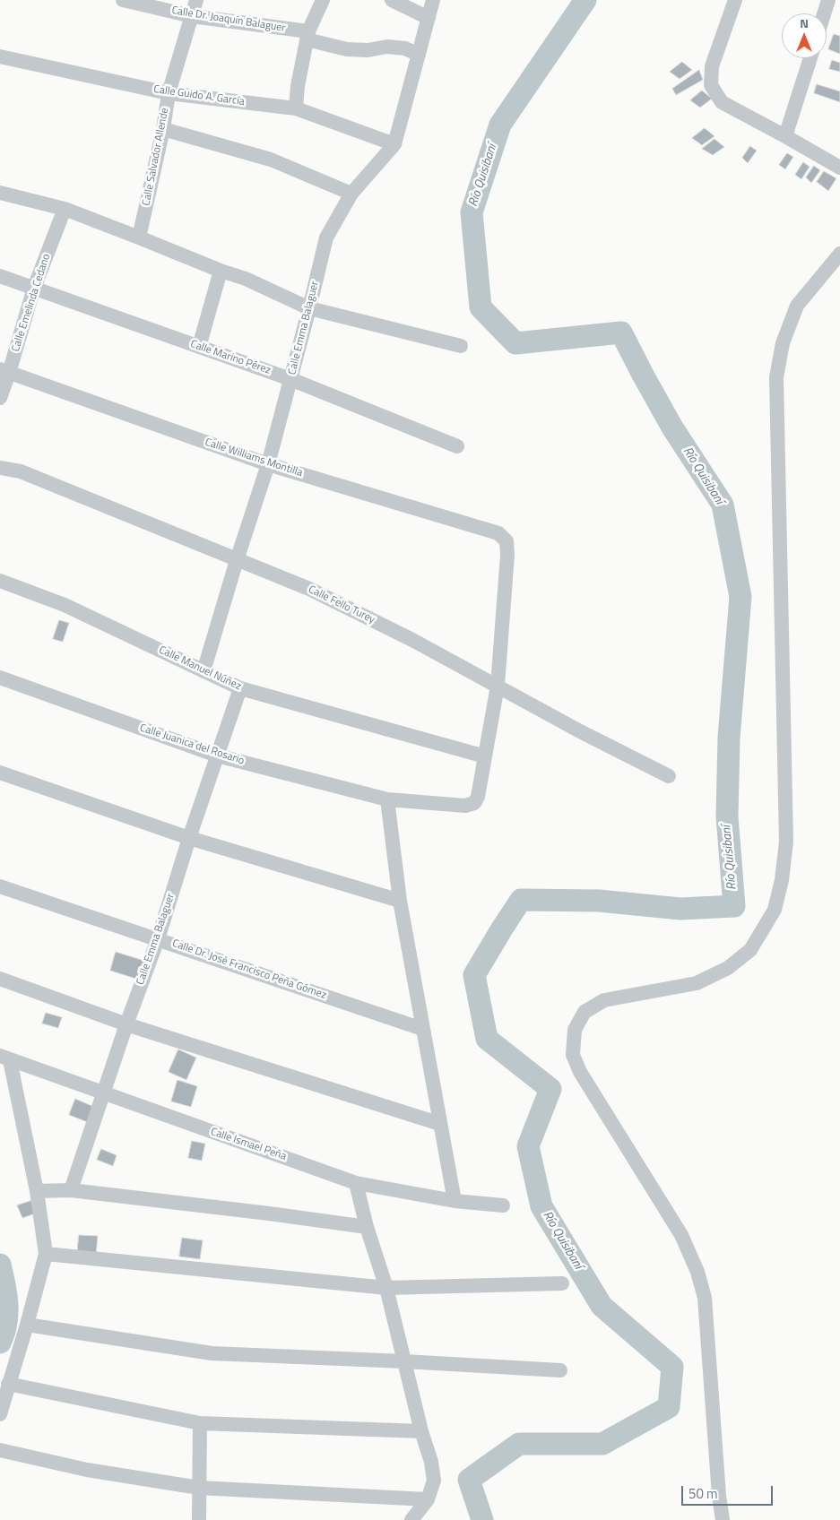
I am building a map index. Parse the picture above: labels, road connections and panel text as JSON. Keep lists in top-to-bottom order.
{
  "streets": {
    "street": [
      "Calle Dr. Joaquín Balaguer",
      "Calle Guido A. García",
      "Calle Salvador Allende",
      "Calle Emelinda Cedano",
      "Calle Emma Balaguer",
      "Calle Marino Pérez",
      "Calle Williams Montilla",
      "Calle Fello Turey",
      "Calle Manuel Núñez",
      "Calle Juanica del Rosario",
      "Calle Dr. José Francisco Peña Gómez",
      "Calle Ismael Peña"
    ]
  },
  "crossings": [
    ["Calle Dr. Joaquín Balaguer", "Calle Salvador Allende"],
    ["Calle Dr. Joaquín Balaguer", "Calle Emma Balaguer"],
    ["Calle Guido A. García", "Calle Salvador Allende"],
    ["Calle Guido A. García", "Calle Emma Balaguer"],
    ["Calle Emelinda Cedano", "Calle Marino Pérez"],
    ["Calle Emelinda Cedano", "Calle Williams Montilla"],
    ["Calle Emma Balaguer", "Calle Marino Pérez"],
    ["Calle Emma Balaguer", "Calle Williams Montilla"],
    ["Calle Emma Balaguer", "Calle Fello Turey"],
    ["Calle Emma Balaguer", "Calle Manuel Núñez"],
    ["Calle Emma Balaguer", "Calle Juanica del Rosario"],
    ["Calle Emma Balaguer", "Calle Dr. José Francisco Peña Gómez"],
    ["Calle Emma Balaguer", "Calle Ismael Peña"],
    ["Calle Williams Montilla", "Calle Fello Turey"],
    ["Calle Manuel Núñez", "Calle Juanica del Rosario"]
  ],
  "water": ["Río Quisibaní"],
  "scale_bar": "50 m",
  "north": "top"
}
